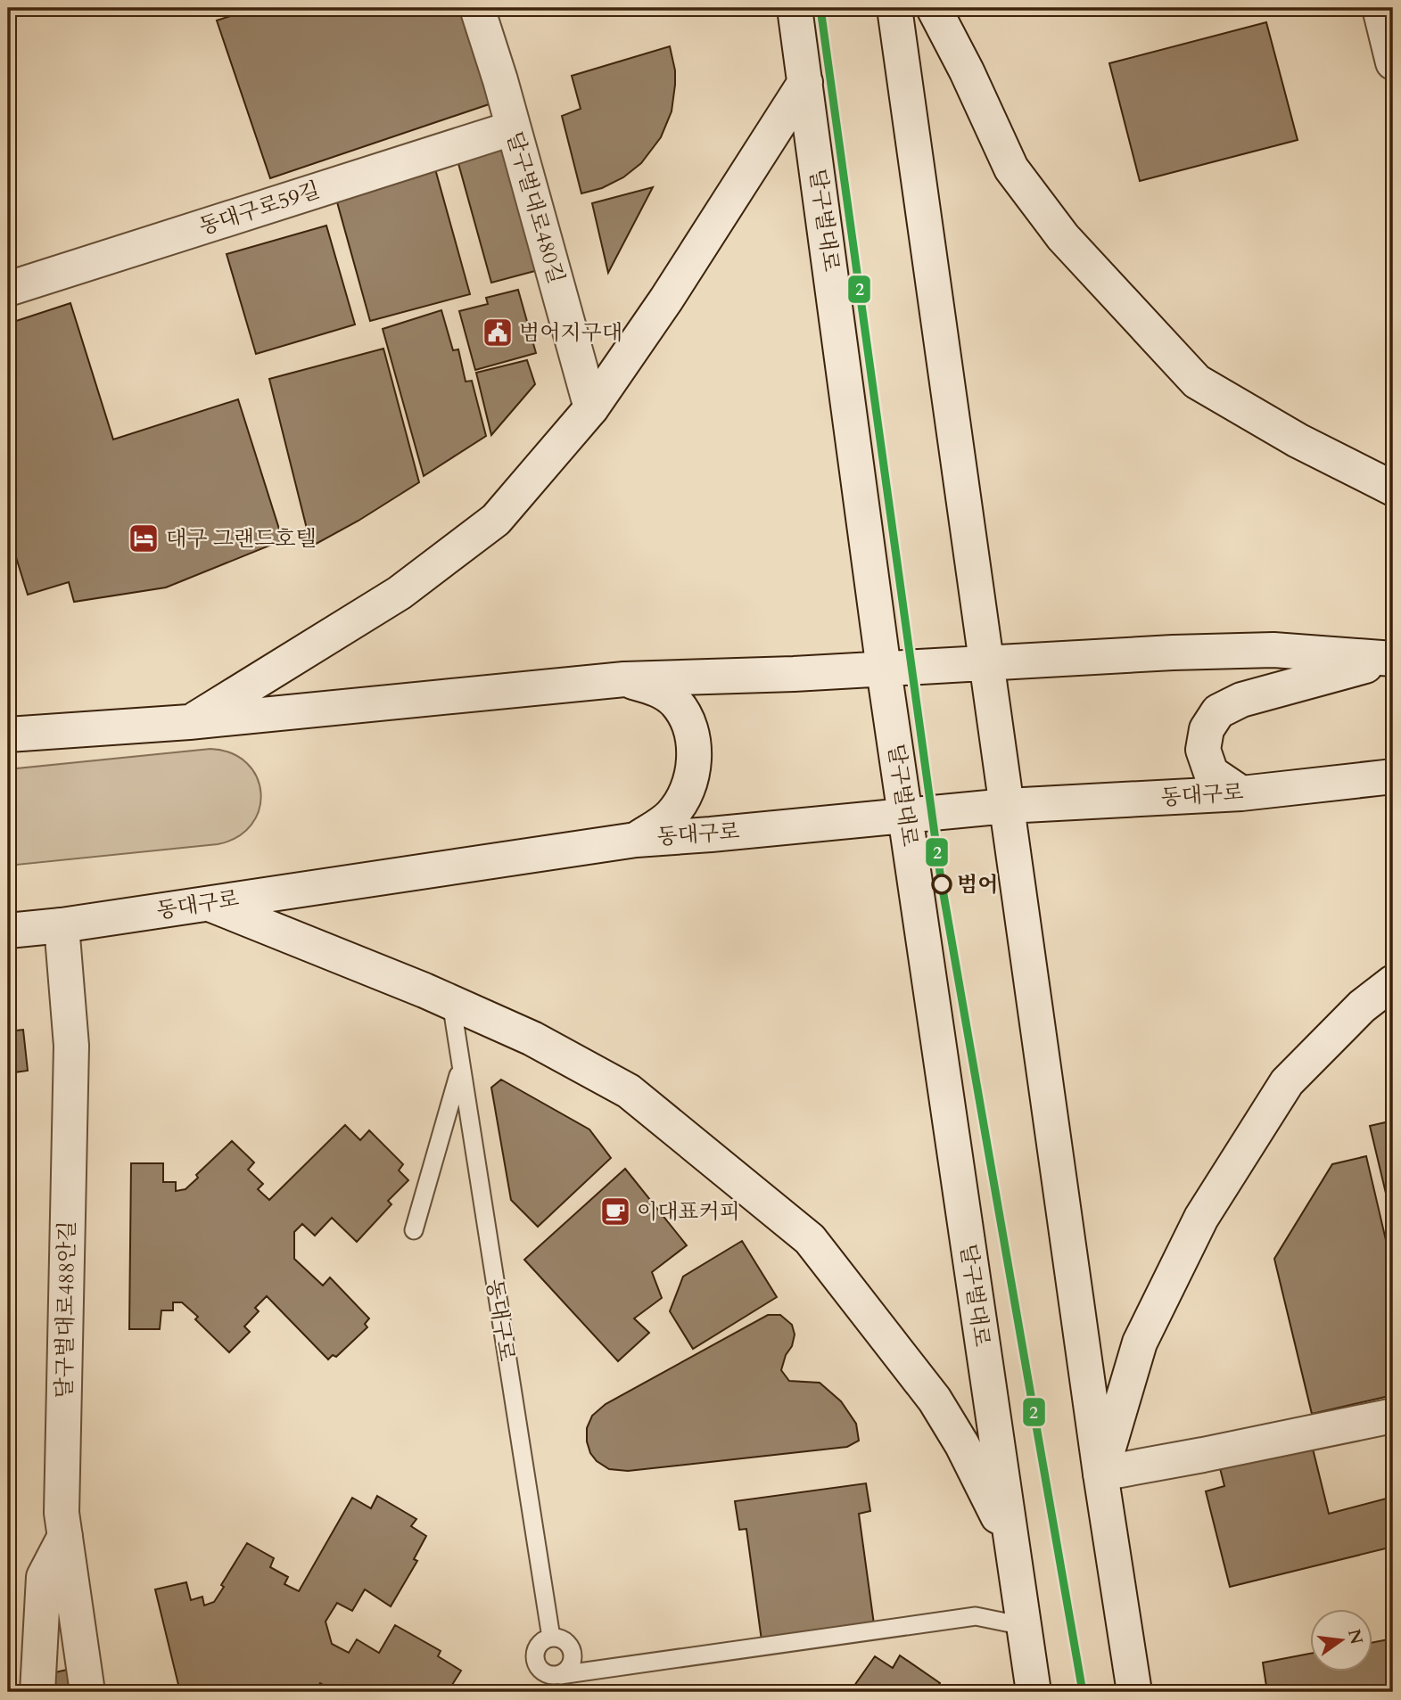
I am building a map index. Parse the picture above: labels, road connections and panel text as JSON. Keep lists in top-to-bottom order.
{
  "streets": {
    "main road": [
      "달구벌대로480길",
      "동대구로59길",
      "달구벌대로",
      "동대구로",
      "달구벌대로488안길"
    ]
  },
  "crossings": [
    ["달구벌대로480길", "동대구로59길"],
    ["달구벌대로", "동대구로"],
    ["동대구로", "달구벌대로488안길"]
  ],
  "places": {
    "public building": ["범어지구대"],
    "hotel": ["대구 그랜드호텔"],
    "other": ["범어"],
    "cafe": ["이대표커피"]
  },
  "lines": ["transit line 2"],
  "north": "right"
}
